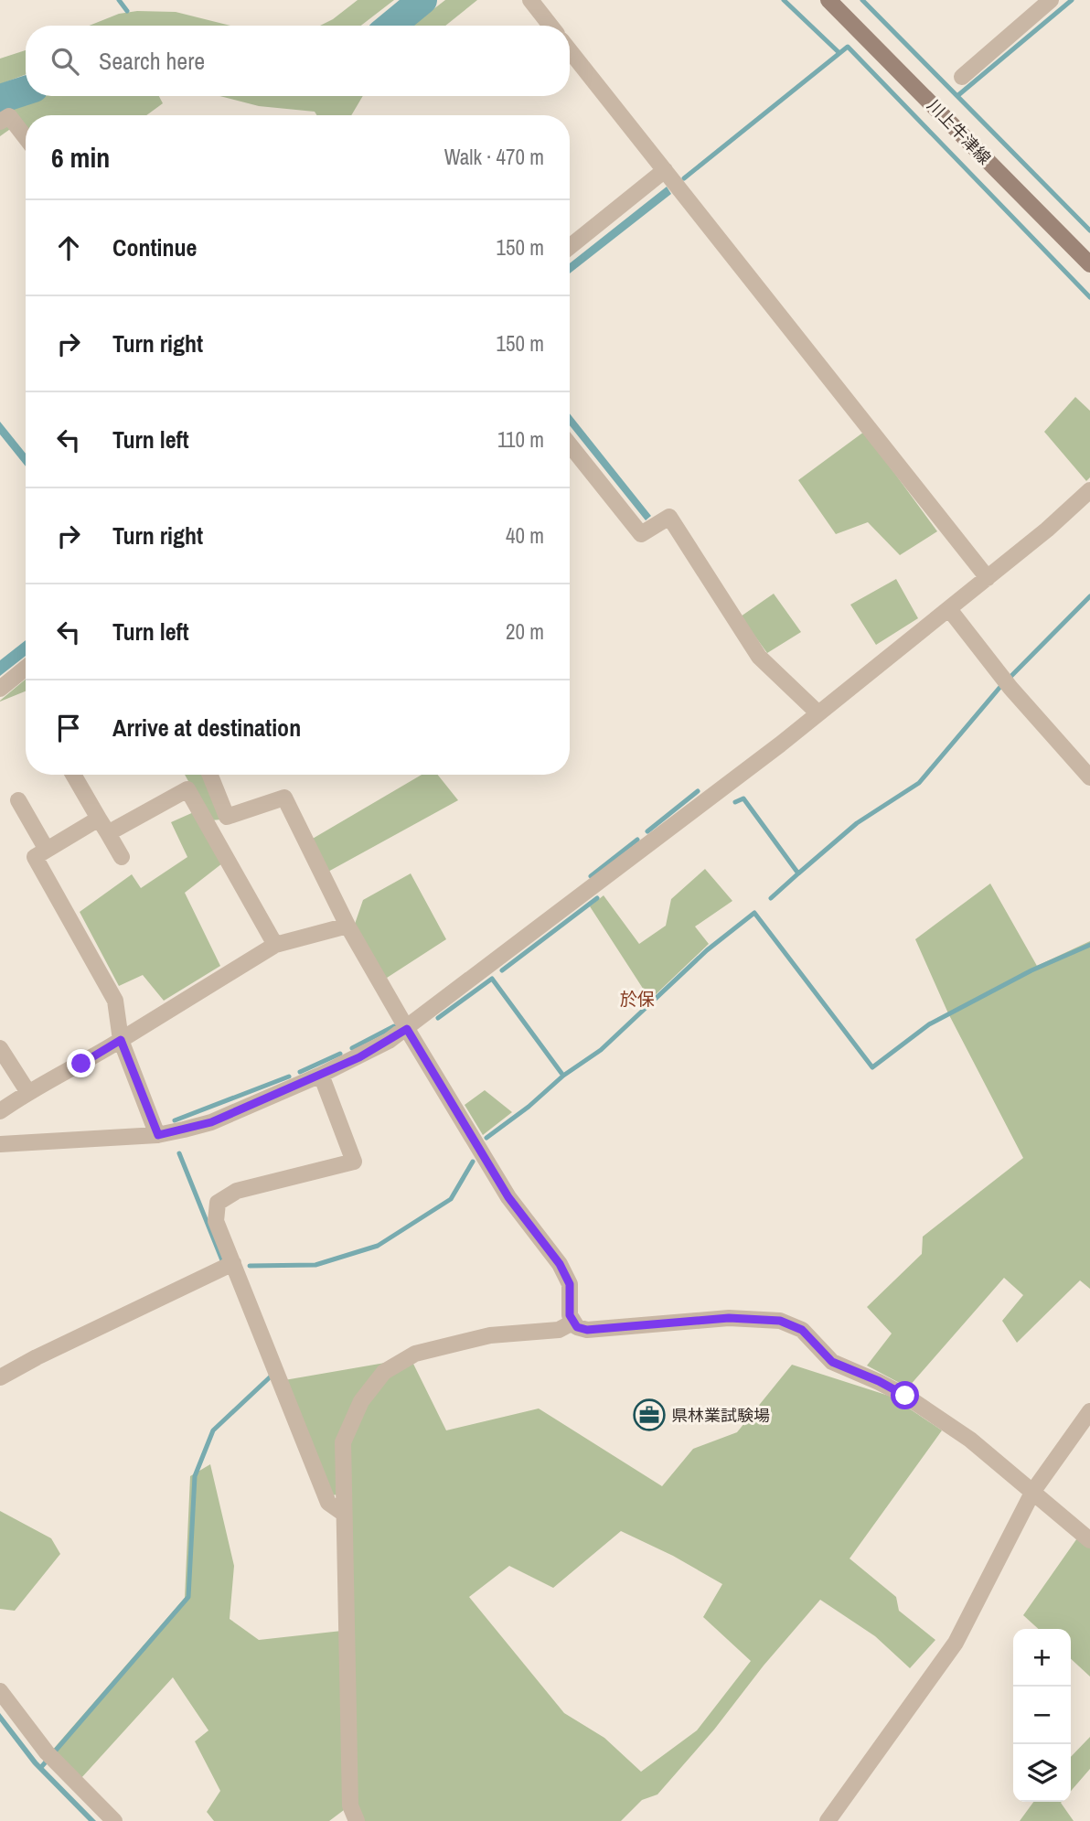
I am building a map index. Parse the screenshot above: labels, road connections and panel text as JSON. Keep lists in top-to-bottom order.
{
  "streets": {
    "main road": ["川上牛津線"]
  },
  "districts": ["於保"],
  "places": {
    "office": ["県林業試験場"]
  },
  "page": {
    "search": "Search here",
    "heading": ["6 min", "Walk · 470 m"],
    "list": [
      ["Continue", "150 m"],
      ["Turn right", "150 m"],
      ["Turn left", "110 m"],
      ["Turn right", "40 m"],
      ["Turn left", "20 m"],
      "Arrive at destination"
    ],
    "map_buttons": ["+", "−"]
  }
}
